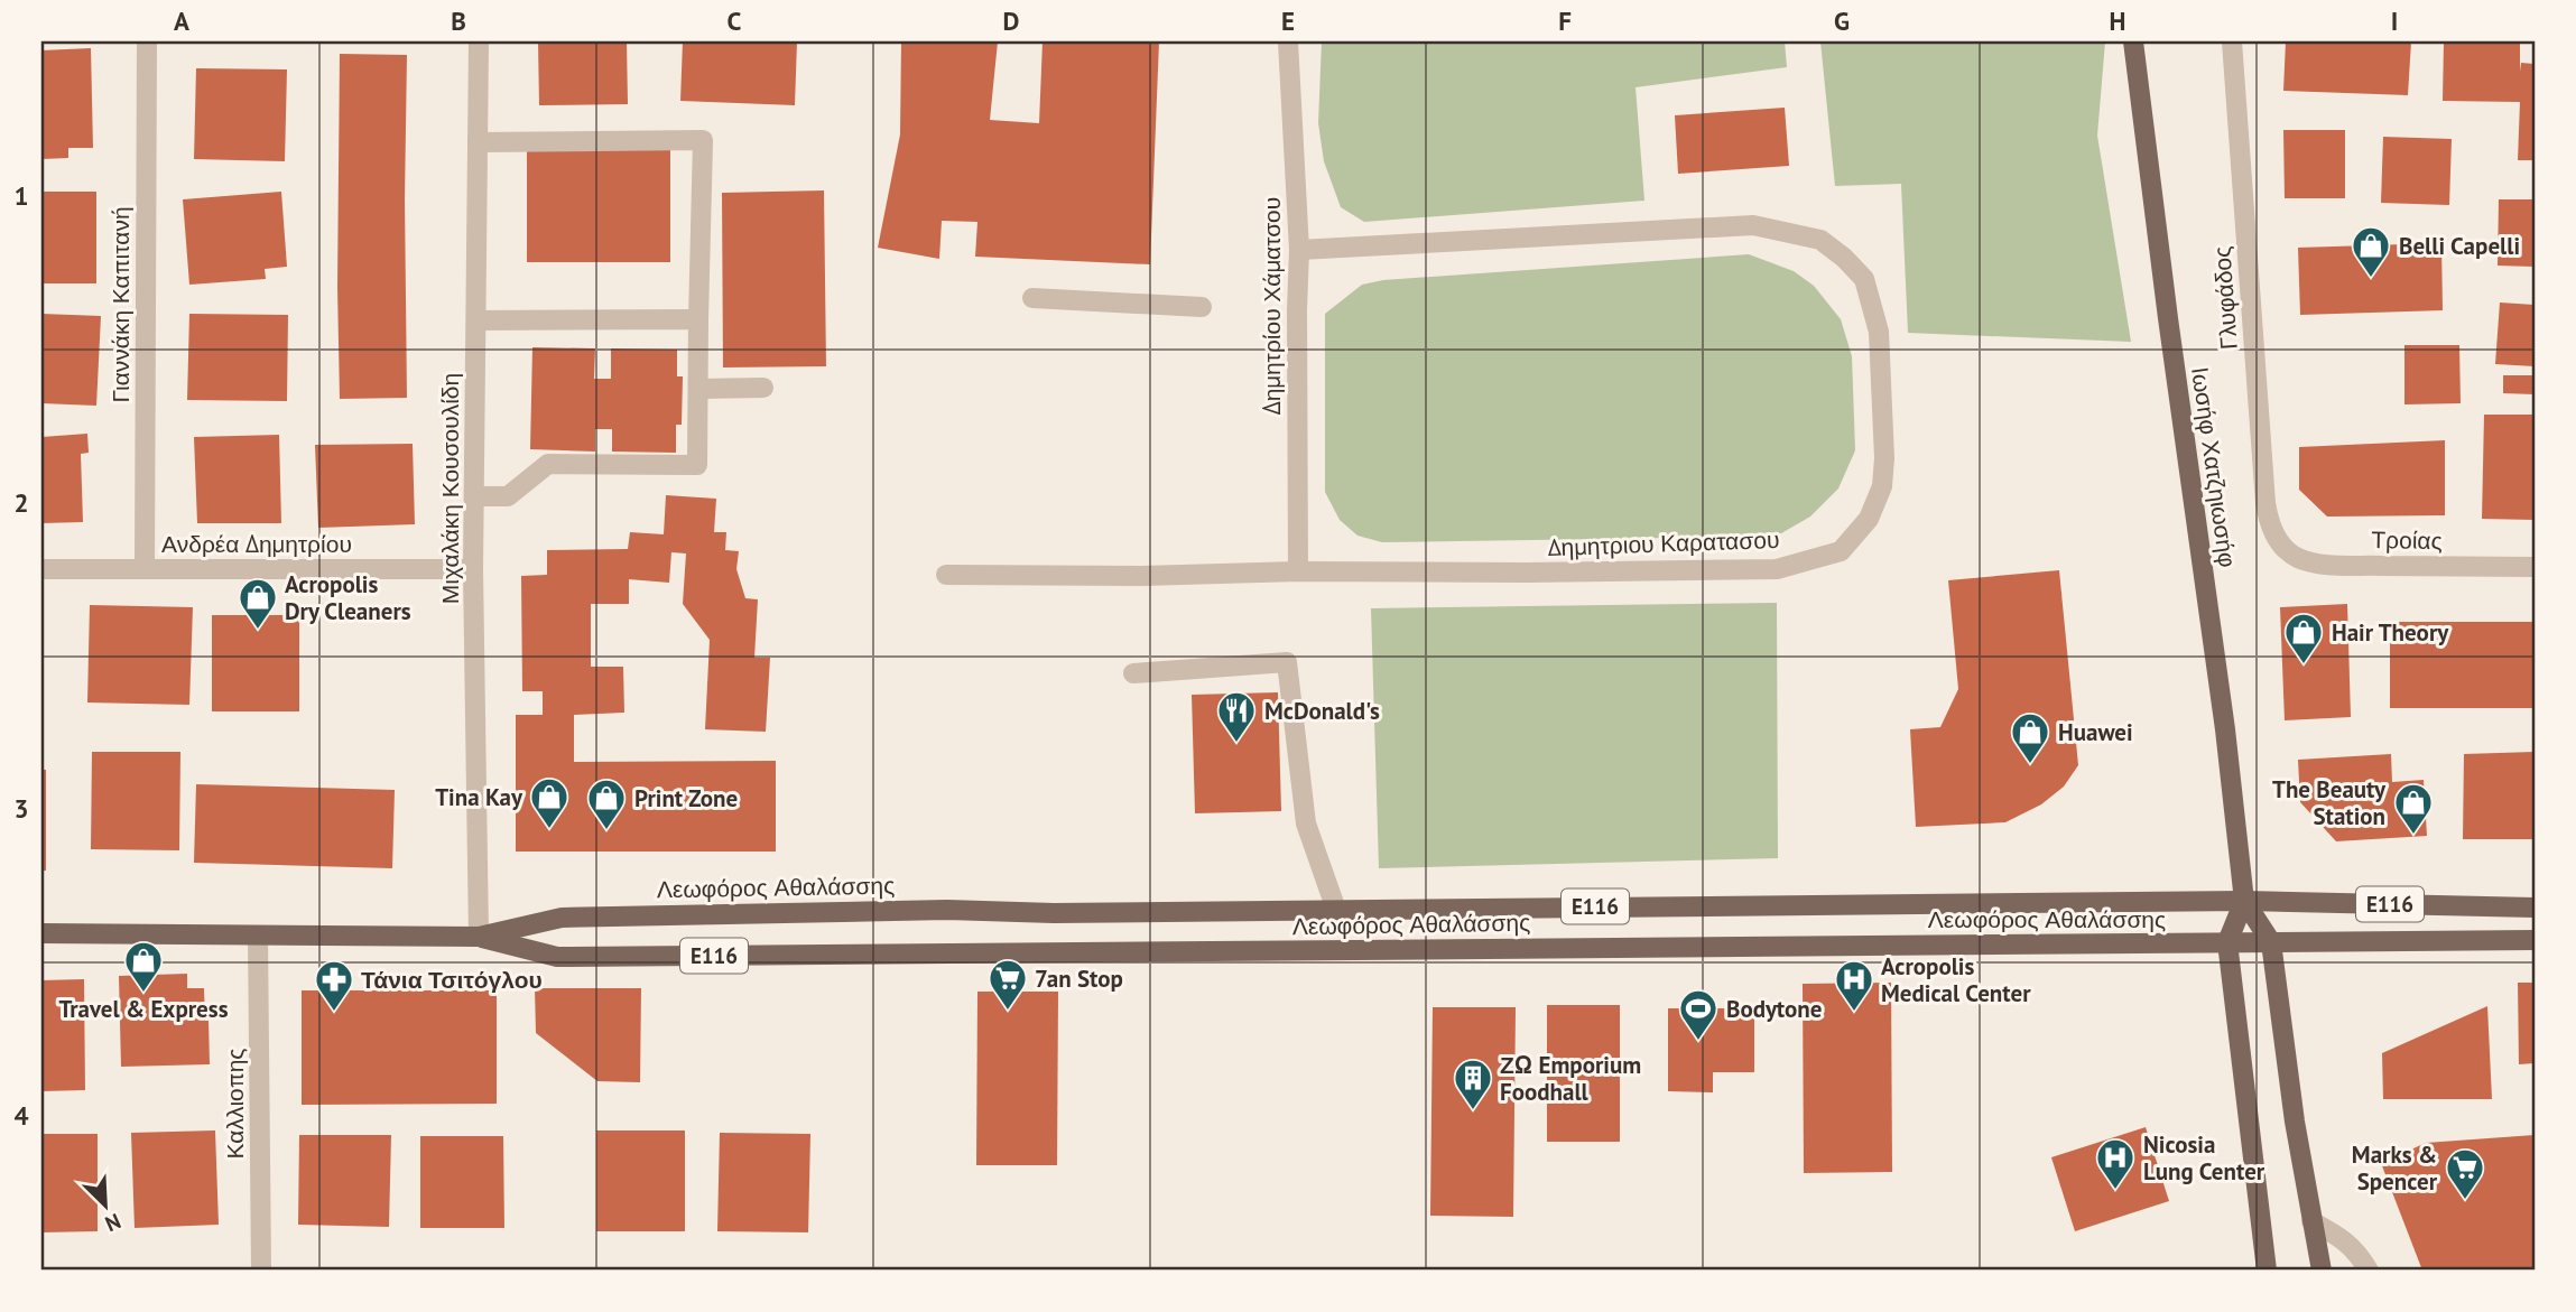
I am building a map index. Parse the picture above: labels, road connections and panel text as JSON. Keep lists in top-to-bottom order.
{
  "streets": {
    "main road": ["Ιωσήφ Χατζηιωσήφ", "Λεωφόρος Αθαλάσσης", "E116"],
    "street": [
      "Γλυφάδος",
      "Γιαννάκη Καπιτανή",
      "Δημητρίου Χάματσου",
      "Μιχαλάκη Κουσουλίδη",
      "Τροίας",
      "Ανδρέα Δημητρίου",
      "Δημητριου Καρατασου",
      "Καλλιοπης"
    ]
  },
  "crossings": [
    ["Γλυφάδος", "Τροίας"],
    ["Γιαννάκη Καπιτανή", "Ανδρέα Δημητρίου"],
    ["Δημητρίου Χάματσου", "Δημητριου Καρατασου"],
    ["Ιωσήφ Χατζηιωσήφ", "Λεωφόρος Αθαλάσσης"],
    ["Μιχαλάκη Κουσουλίδη", "Ανδρέα Δημητρίου"],
    ["Μιχαλάκη Κουσουλίδη", "Λεωφόρος Αθαλάσσης"],
    ["Λεωφόρος Αθαλάσσης", "Καλλιοπης"]
  ],
  "places": {
    "shop": [
      "Belli Capelli",
      "Acropolis Dry Cleaners",
      "Hair Theory",
      "Huawei",
      "Tina Kay",
      "Print Zone",
      "The Beauty Station",
      "Travel & Express"
    ],
    "restaurant": ["McDonald's"],
    "supermarket": ["7an Stop", "Marks & Spencer"],
    "pharmacy": ["Τάνια Τσιτόγλου"],
    "hospital": ["Acropolis Medical Center", "Nicosia Lung Center"],
    "sports": ["Bodytone"],
    "building": ["ΖΩ Emporium Foodhall"]
  },
  "north": "bottom right",
  "grid": {
    "columns": [
      "A",
      "B",
      "C",
      "D",
      "E",
      "F",
      "G",
      "H",
      "I"
    ],
    "rows": [
      "1",
      "2",
      "3",
      "4"
    ]
  }
}
